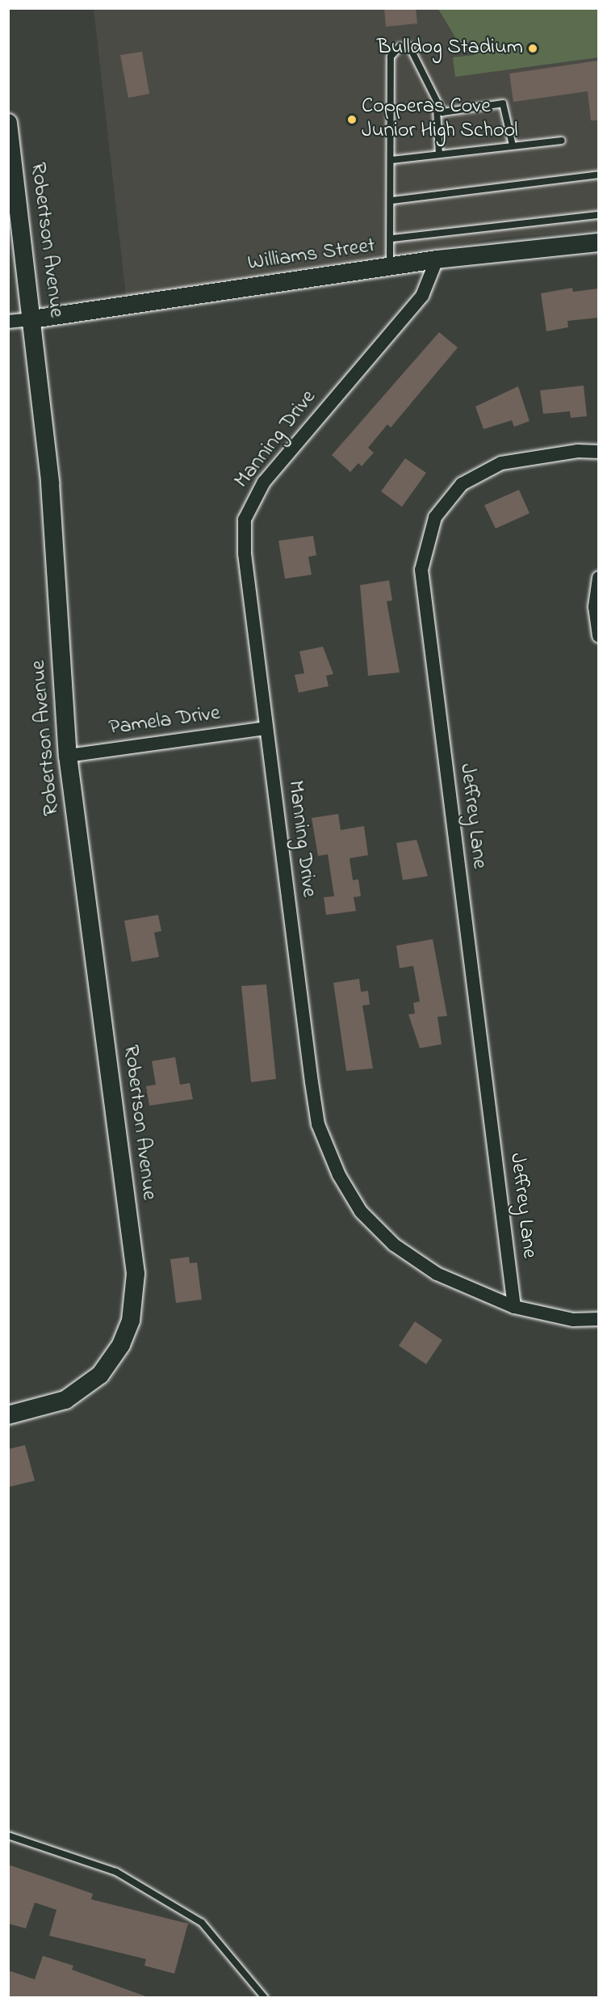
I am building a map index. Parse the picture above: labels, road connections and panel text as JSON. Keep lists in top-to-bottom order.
{
  "streets": {
    "street": [
      "Robertson Avenue",
      "Williams Street",
      "Manning Drive",
      "Pamela Drive",
      "Jeffrey Lane"
    ]
  },
  "crossings": [
    ["Robertson Avenue", "Williams Street"],
    ["Robertson Avenue", "Pamela Drive"],
    ["Williams Street", "Manning Drive"],
    ["Manning Drive", "Pamela Drive"],
    ["Manning Drive", "Jeffrey Lane"]
  ],
  "places": ["Bulldog Stadium", "Copperas Cove Junior High School"]
}
